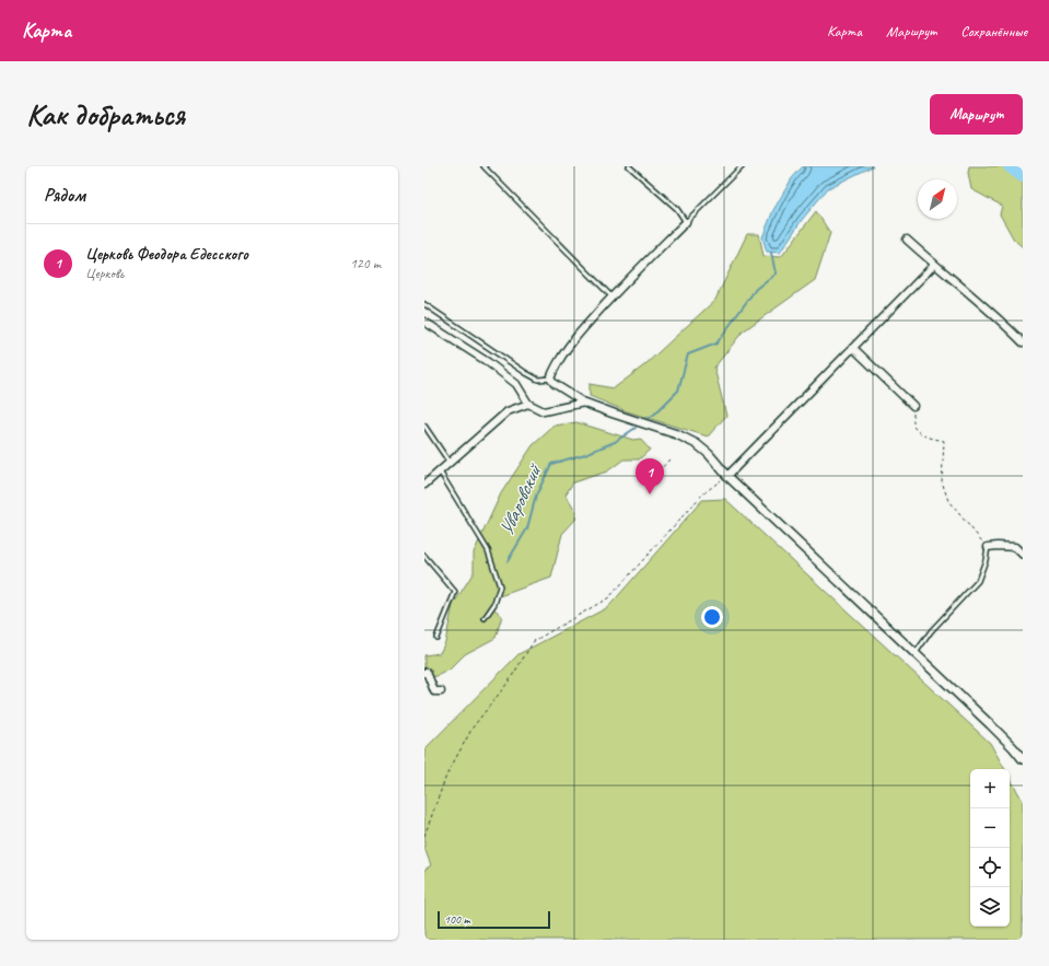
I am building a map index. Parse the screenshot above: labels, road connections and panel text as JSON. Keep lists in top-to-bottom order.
{
  "water": ["Уваровский"],
  "scale_bar": "100 m",
  "north": "top right",
  "page": {
    "header": "Карта",
    "nav": ["Карта", "Маршрут", "Сохранённые"],
    "buttons": "Маршрут",
    "title": "Как добраться",
    "heading": "Рядом",
    "list": [
      {
        "mark": "1",
        "name": "Церковь Феодора Едесского",
        "note": "Церковь",
        "value": "120 m"
      }
    ],
    "pins": "1",
    "map_buttons": ["+", "−"],
    "scale": "100 m"
  }
}
